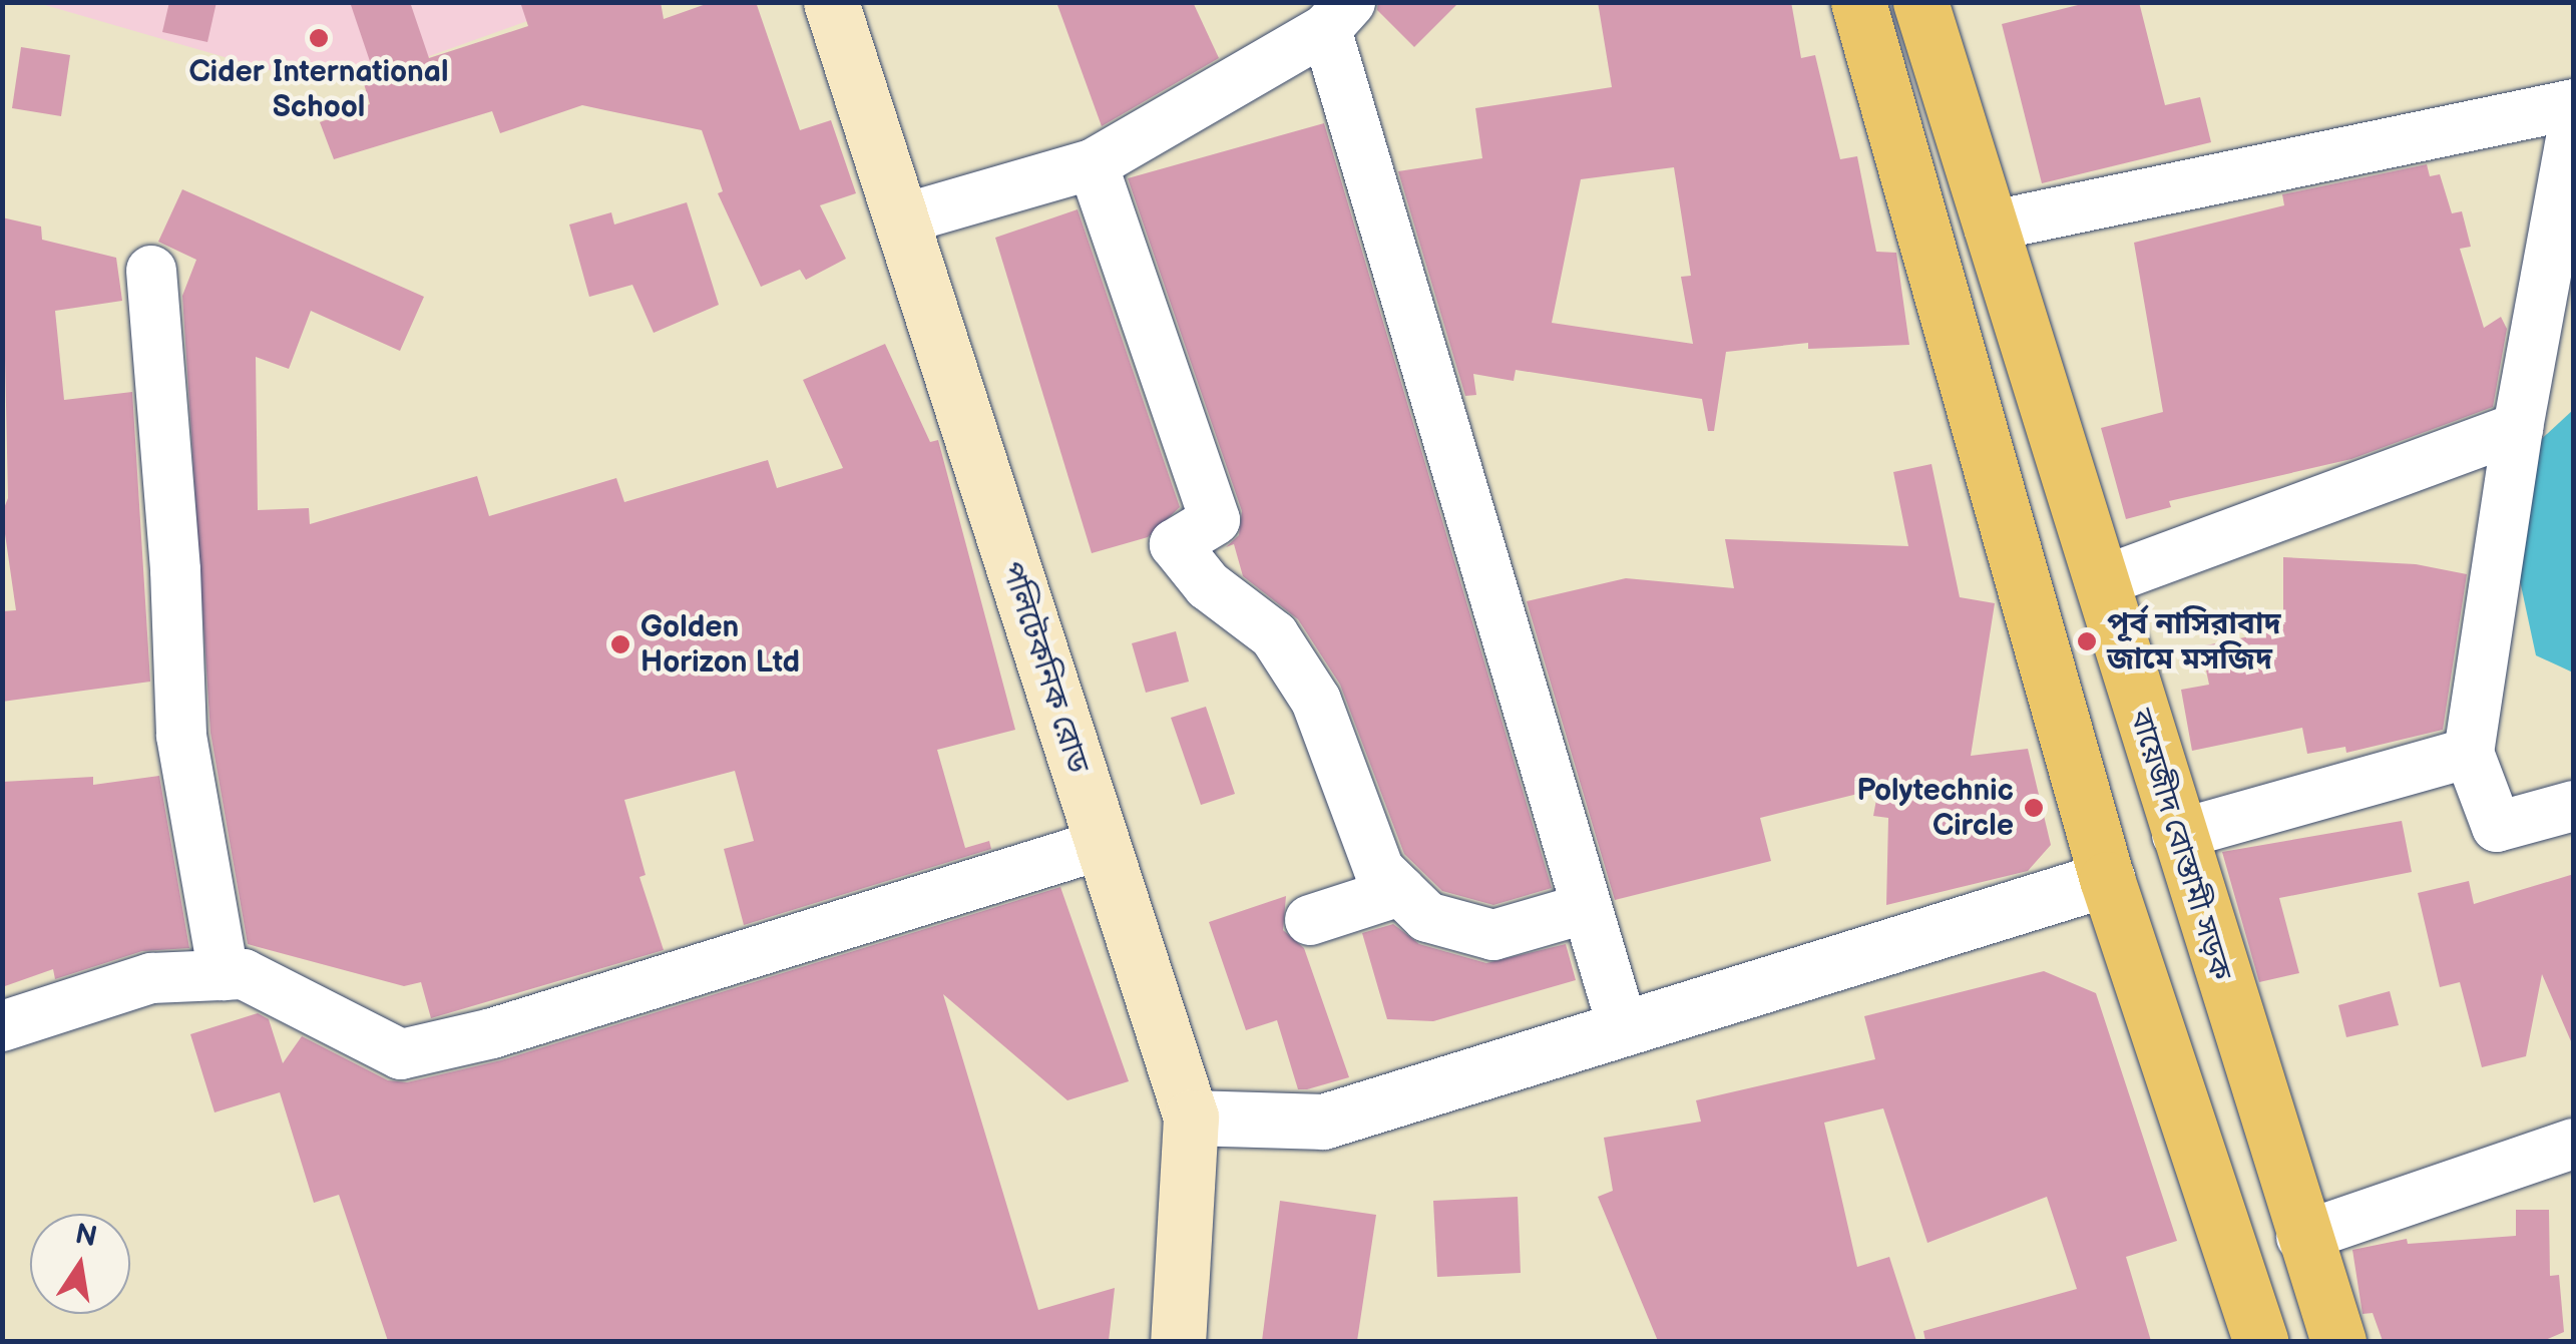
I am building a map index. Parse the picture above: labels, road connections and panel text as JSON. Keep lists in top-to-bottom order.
{
  "streets": {
    "main road": ["পলিটেকনিক রোড", "বায়েজীদ বোস্তামী সড়ক"]
  },
  "places": [
    "Cider International School",
    "পূর্ব নাসিরাবাদ জামে মসজিদ",
    "Golden Horizon Ltd",
    "Polytechnic Circle"
  ],
  "north": "top"
}
